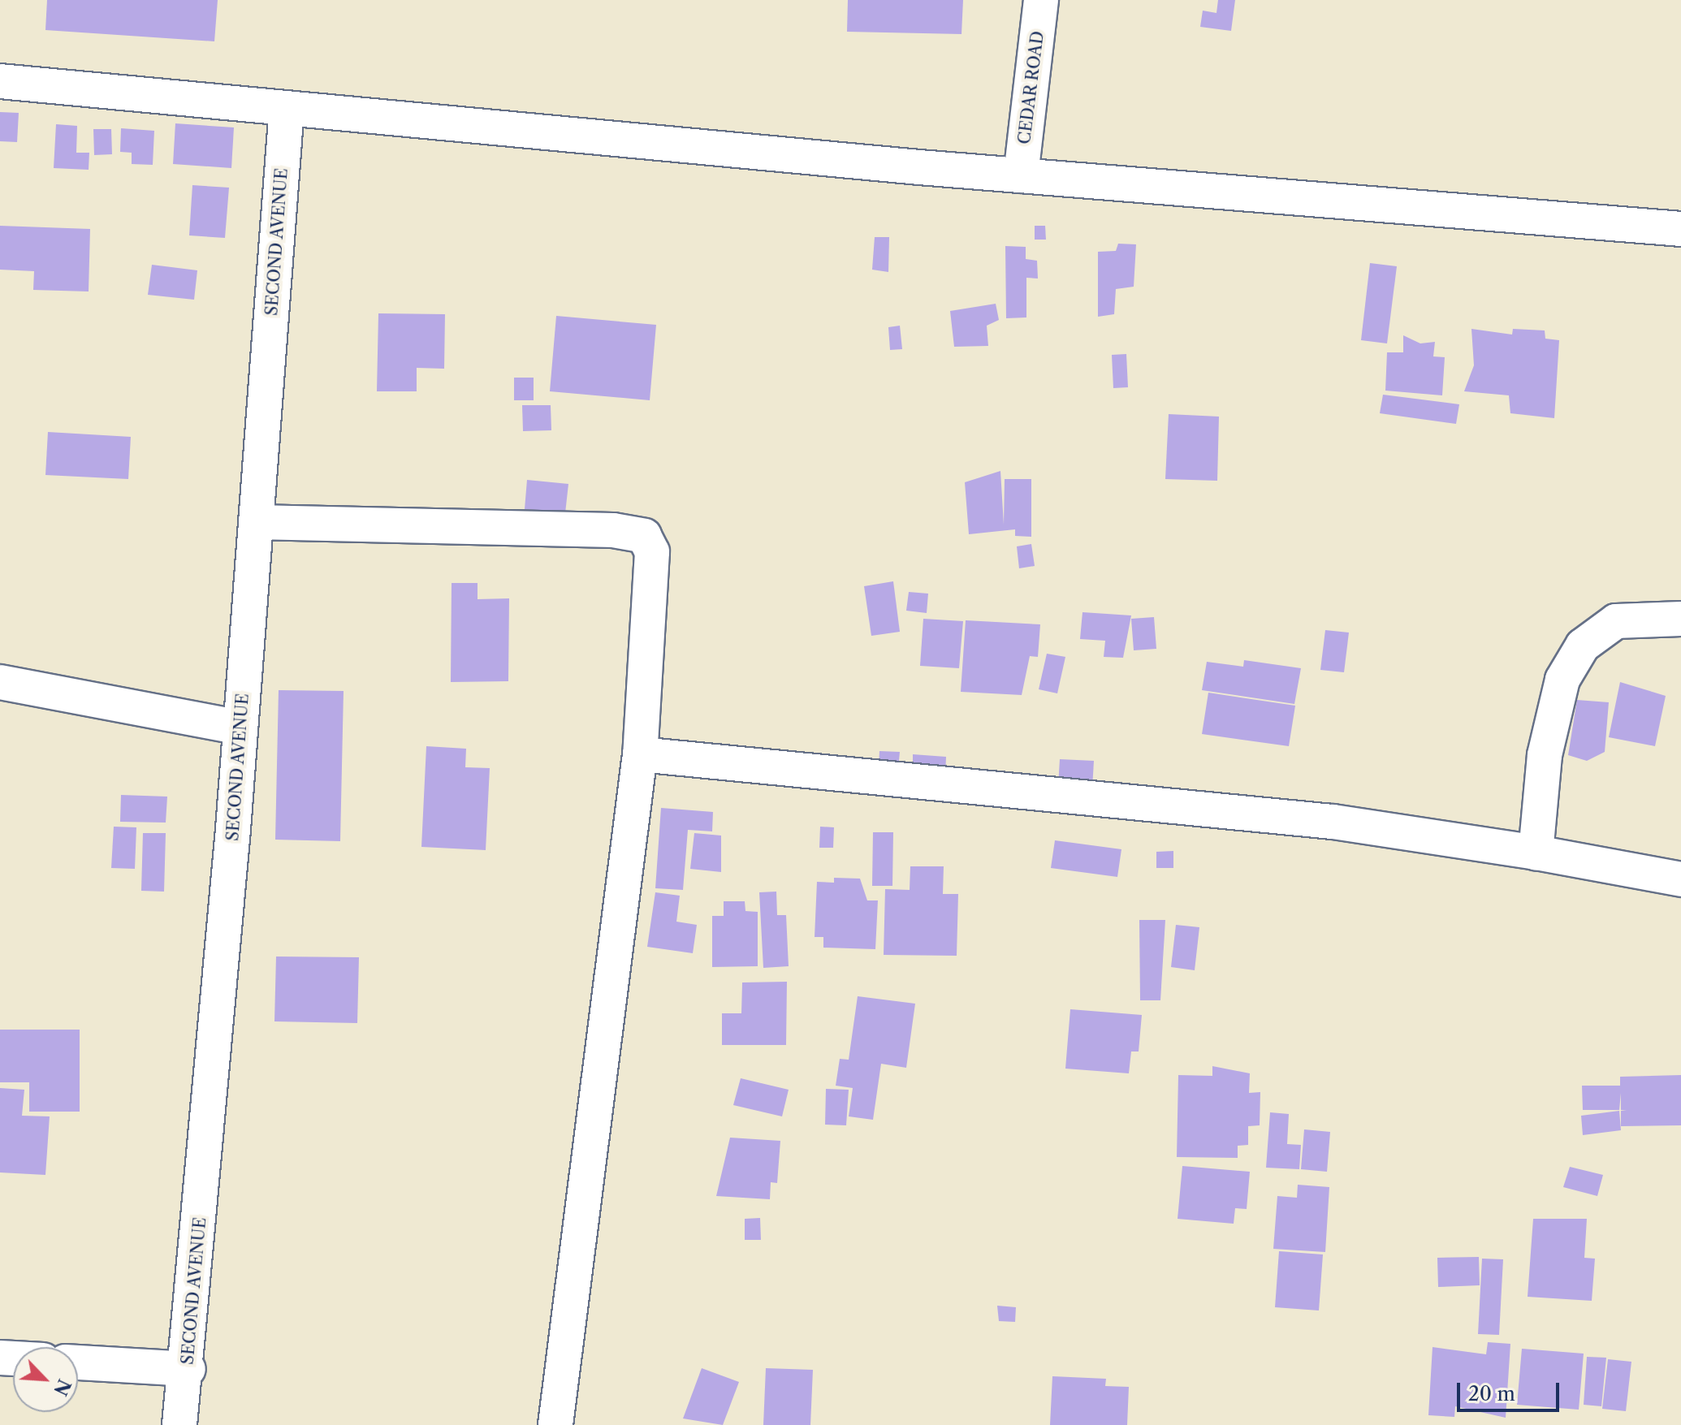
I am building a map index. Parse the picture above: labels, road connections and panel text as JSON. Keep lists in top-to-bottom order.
{
  "streets": {
    "street": ["CEDAR ROAD", "SECOND AVENUE"]
  },
  "scale_bar": "20 m",
  "north": "bottom right"
}
